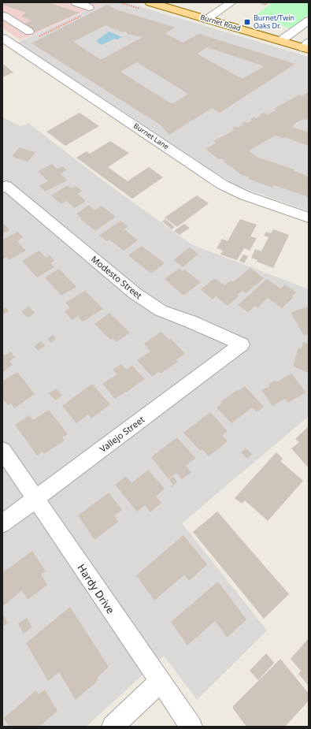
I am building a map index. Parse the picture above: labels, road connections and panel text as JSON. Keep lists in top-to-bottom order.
{
  "streets": {
    "main road": ["Burnet Road"],
    "street": [
      "Burnet Lane",
      "Modesto Street",
      "Vallejo Street",
      "Hardy Drive"
    ]
  },
  "crossings": [
    ["Modesto Street", "Vallejo Street"],
    ["Vallejo Street", "Hardy Drive"]
  ],
  "places": {
    "transit": ["Burnet/Twin Oaks Dr."]
  }
}
